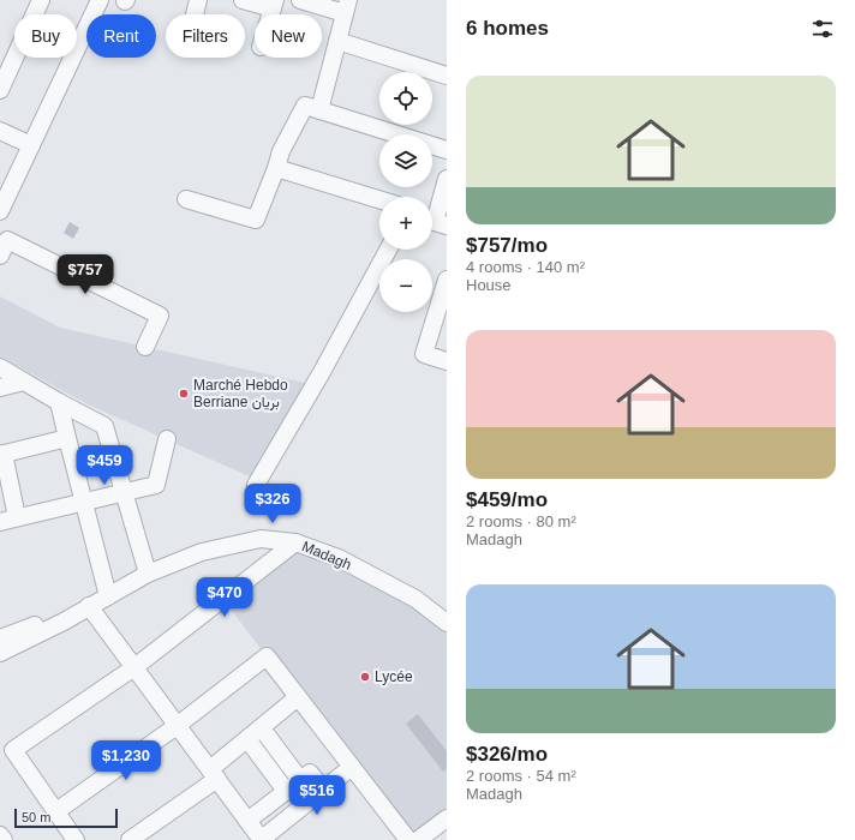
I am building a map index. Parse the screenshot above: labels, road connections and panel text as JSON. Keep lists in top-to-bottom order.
{
  "streets": {
    "street": ["Madagh"]
  },
  "places": ["Marché Hebdo Berriane بريان", "Lycée"],
  "scale_bar": "50 m",
  "page": {
    "heading": "6 homes",
    "chip": [
      "Buy",
      "Rent",
      "Filters",
      "New"
    ],
    "list": [
      {
        "name": "$757/mo",
        "note": "4 rooms · 140 m² · House"
      },
      {
        "name": "$459/mo",
        "note": "2 rooms · 80 m² · Madagh"
      },
      {
        "name": "$326/mo",
        "note": "2 rooms · 54 m² · Madagh"
      }
    ],
    "map_buttons": ["+", "−"],
    "price": [
      "$757",
      "$459",
      "$326",
      "$470",
      "$1,230",
      "$516"
    ],
    "scale": "50 m"
  }
}
